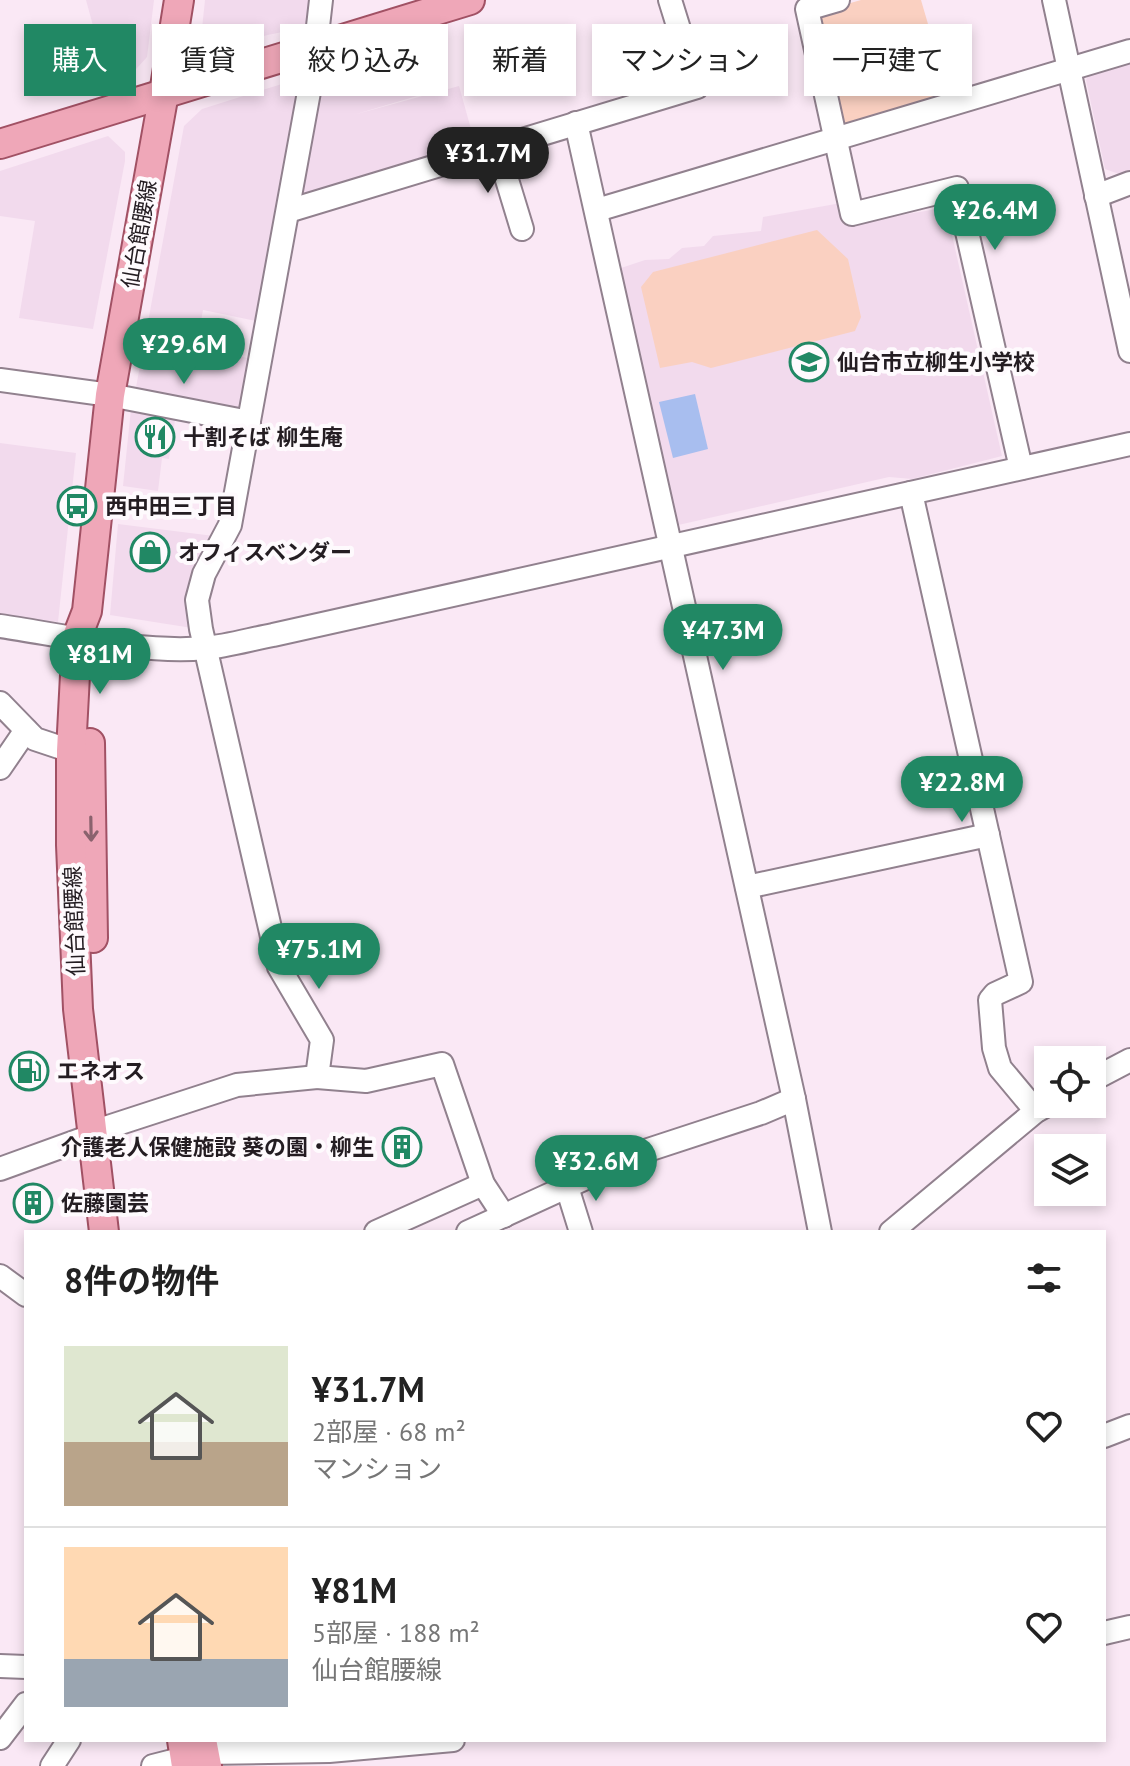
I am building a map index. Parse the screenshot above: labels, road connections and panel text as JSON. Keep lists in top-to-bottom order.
{
  "streets": {
    "main road": ["仙台館腰線"]
  },
  "places": {
    "school or university": ["仙台市立柳生小学校"],
    "restaurant": ["十割そば 柳生庵"],
    "bus stop": ["西中田三丁目"],
    "shop": ["オフィスベンダー"],
    "fuel station": ["エネオス"],
    "building": ["介護老人保健施設 葵の園・柳生", "佐藤園芸"]
  },
  "page": {
    "chip": [
      "購入",
      "賃貸",
      "絞り込み",
      "新着",
      "マンション",
      "一戸建て"
    ],
    "price": [
      "¥31.7M",
      "¥26.4M",
      "¥29.6M",
      "¥47.3M",
      "¥81M",
      "¥22.8M",
      "¥75.1M",
      "¥32.6M"
    ],
    "heading": "8件の物件",
    "list": [
      {
        "name": "¥31.7M",
        "note": "2部屋 · 68 m² · マンション"
      },
      {
        "name": "¥81M",
        "note": "5部屋 · 188 m² · 仙台館腰線"
      }
    ]
  }
}
